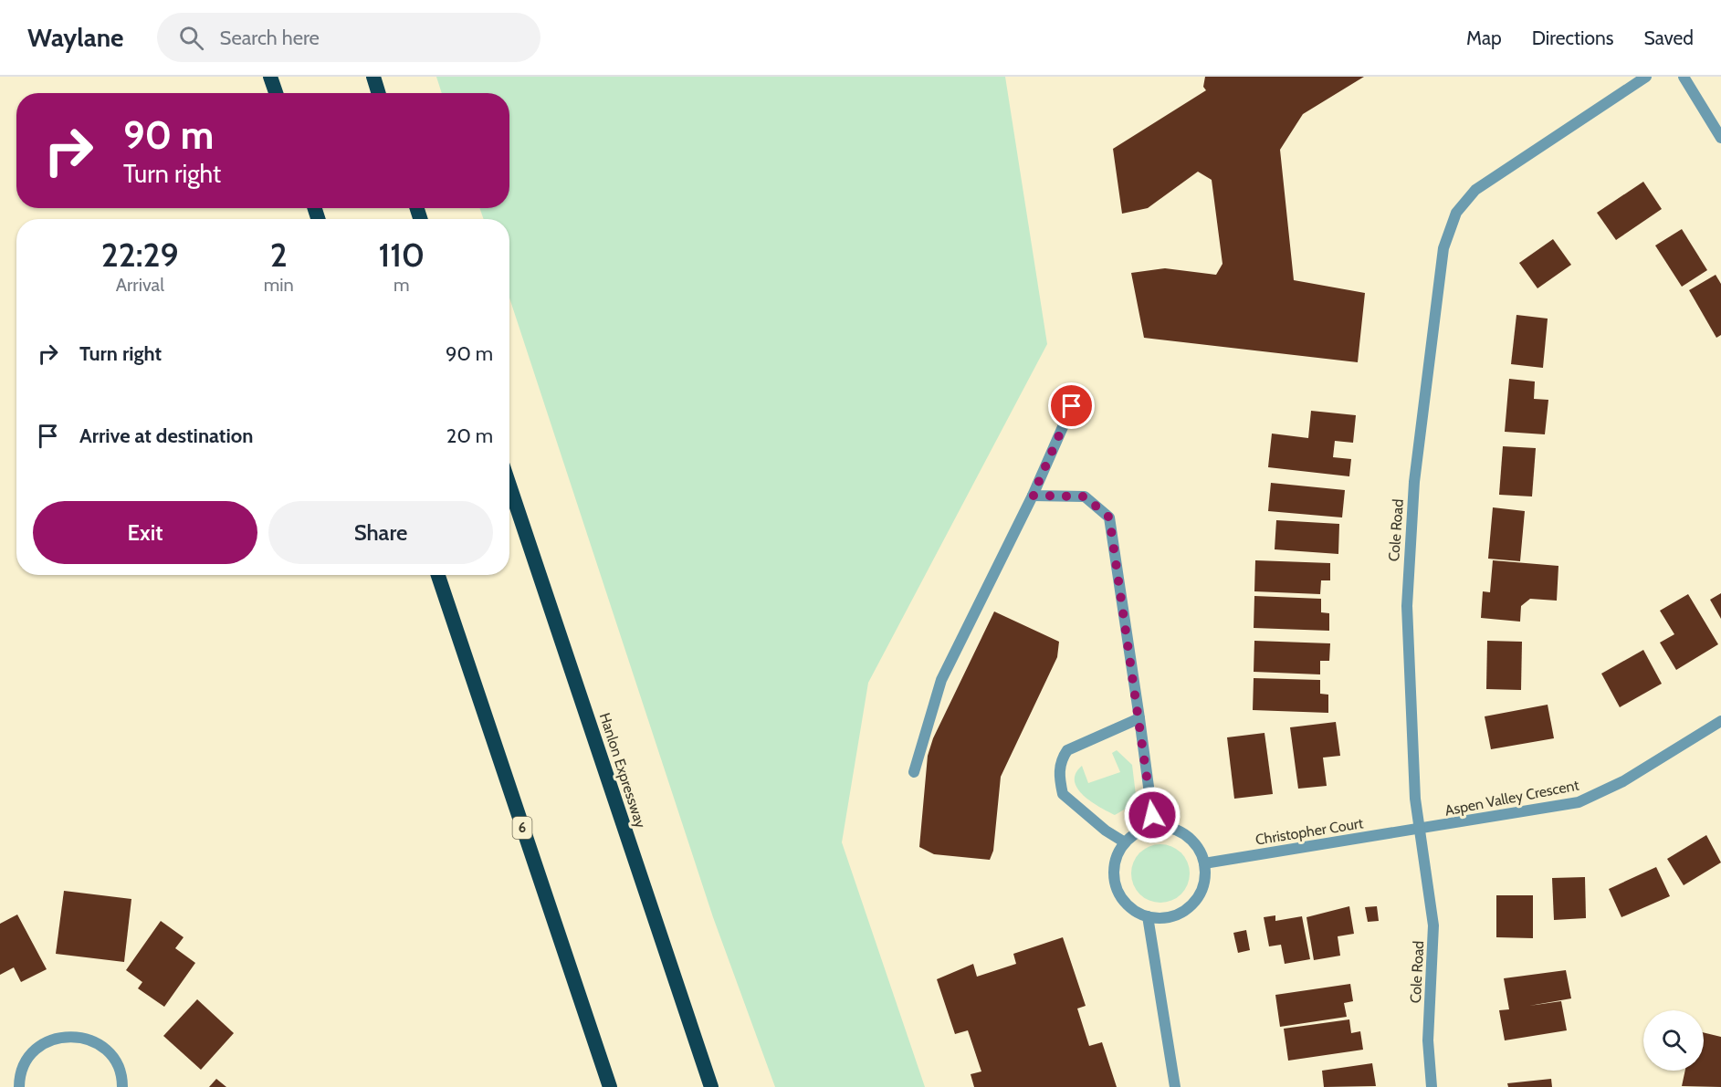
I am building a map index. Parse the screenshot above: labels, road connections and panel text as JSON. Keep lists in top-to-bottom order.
{
  "streets": {
    "highway": ["Hanlon Expressway", "6"],
    "street": ["Cole Road", "Aspen Valley Crescent", "Christopher Court"]
  },
  "crossings": [
    ["Cole Road", "Aspen Valley Crescent"],
    ["Cole Road", "Christopher Court"],
    ["Aspen Valley Crescent", "Christopher Court"]
  ],
  "page": {
    "header": "Waylane",
    "search": "Search here",
    "nav": ["Map", "Directions", "Saved"],
    "turn": ["90 m", "Turn right"],
    "eta": [
      "22:29",
      "Arrival",
      "2",
      "min",
      "110",
      "m"
    ],
    "list": [
      {
        "name": "Turn right",
        "value": "90 m"
      },
      {
        "name": "Arrive at destination",
        "value": "20 m"
      }
    ],
    "buttons": ["Exit", "Share"]
  }
}
